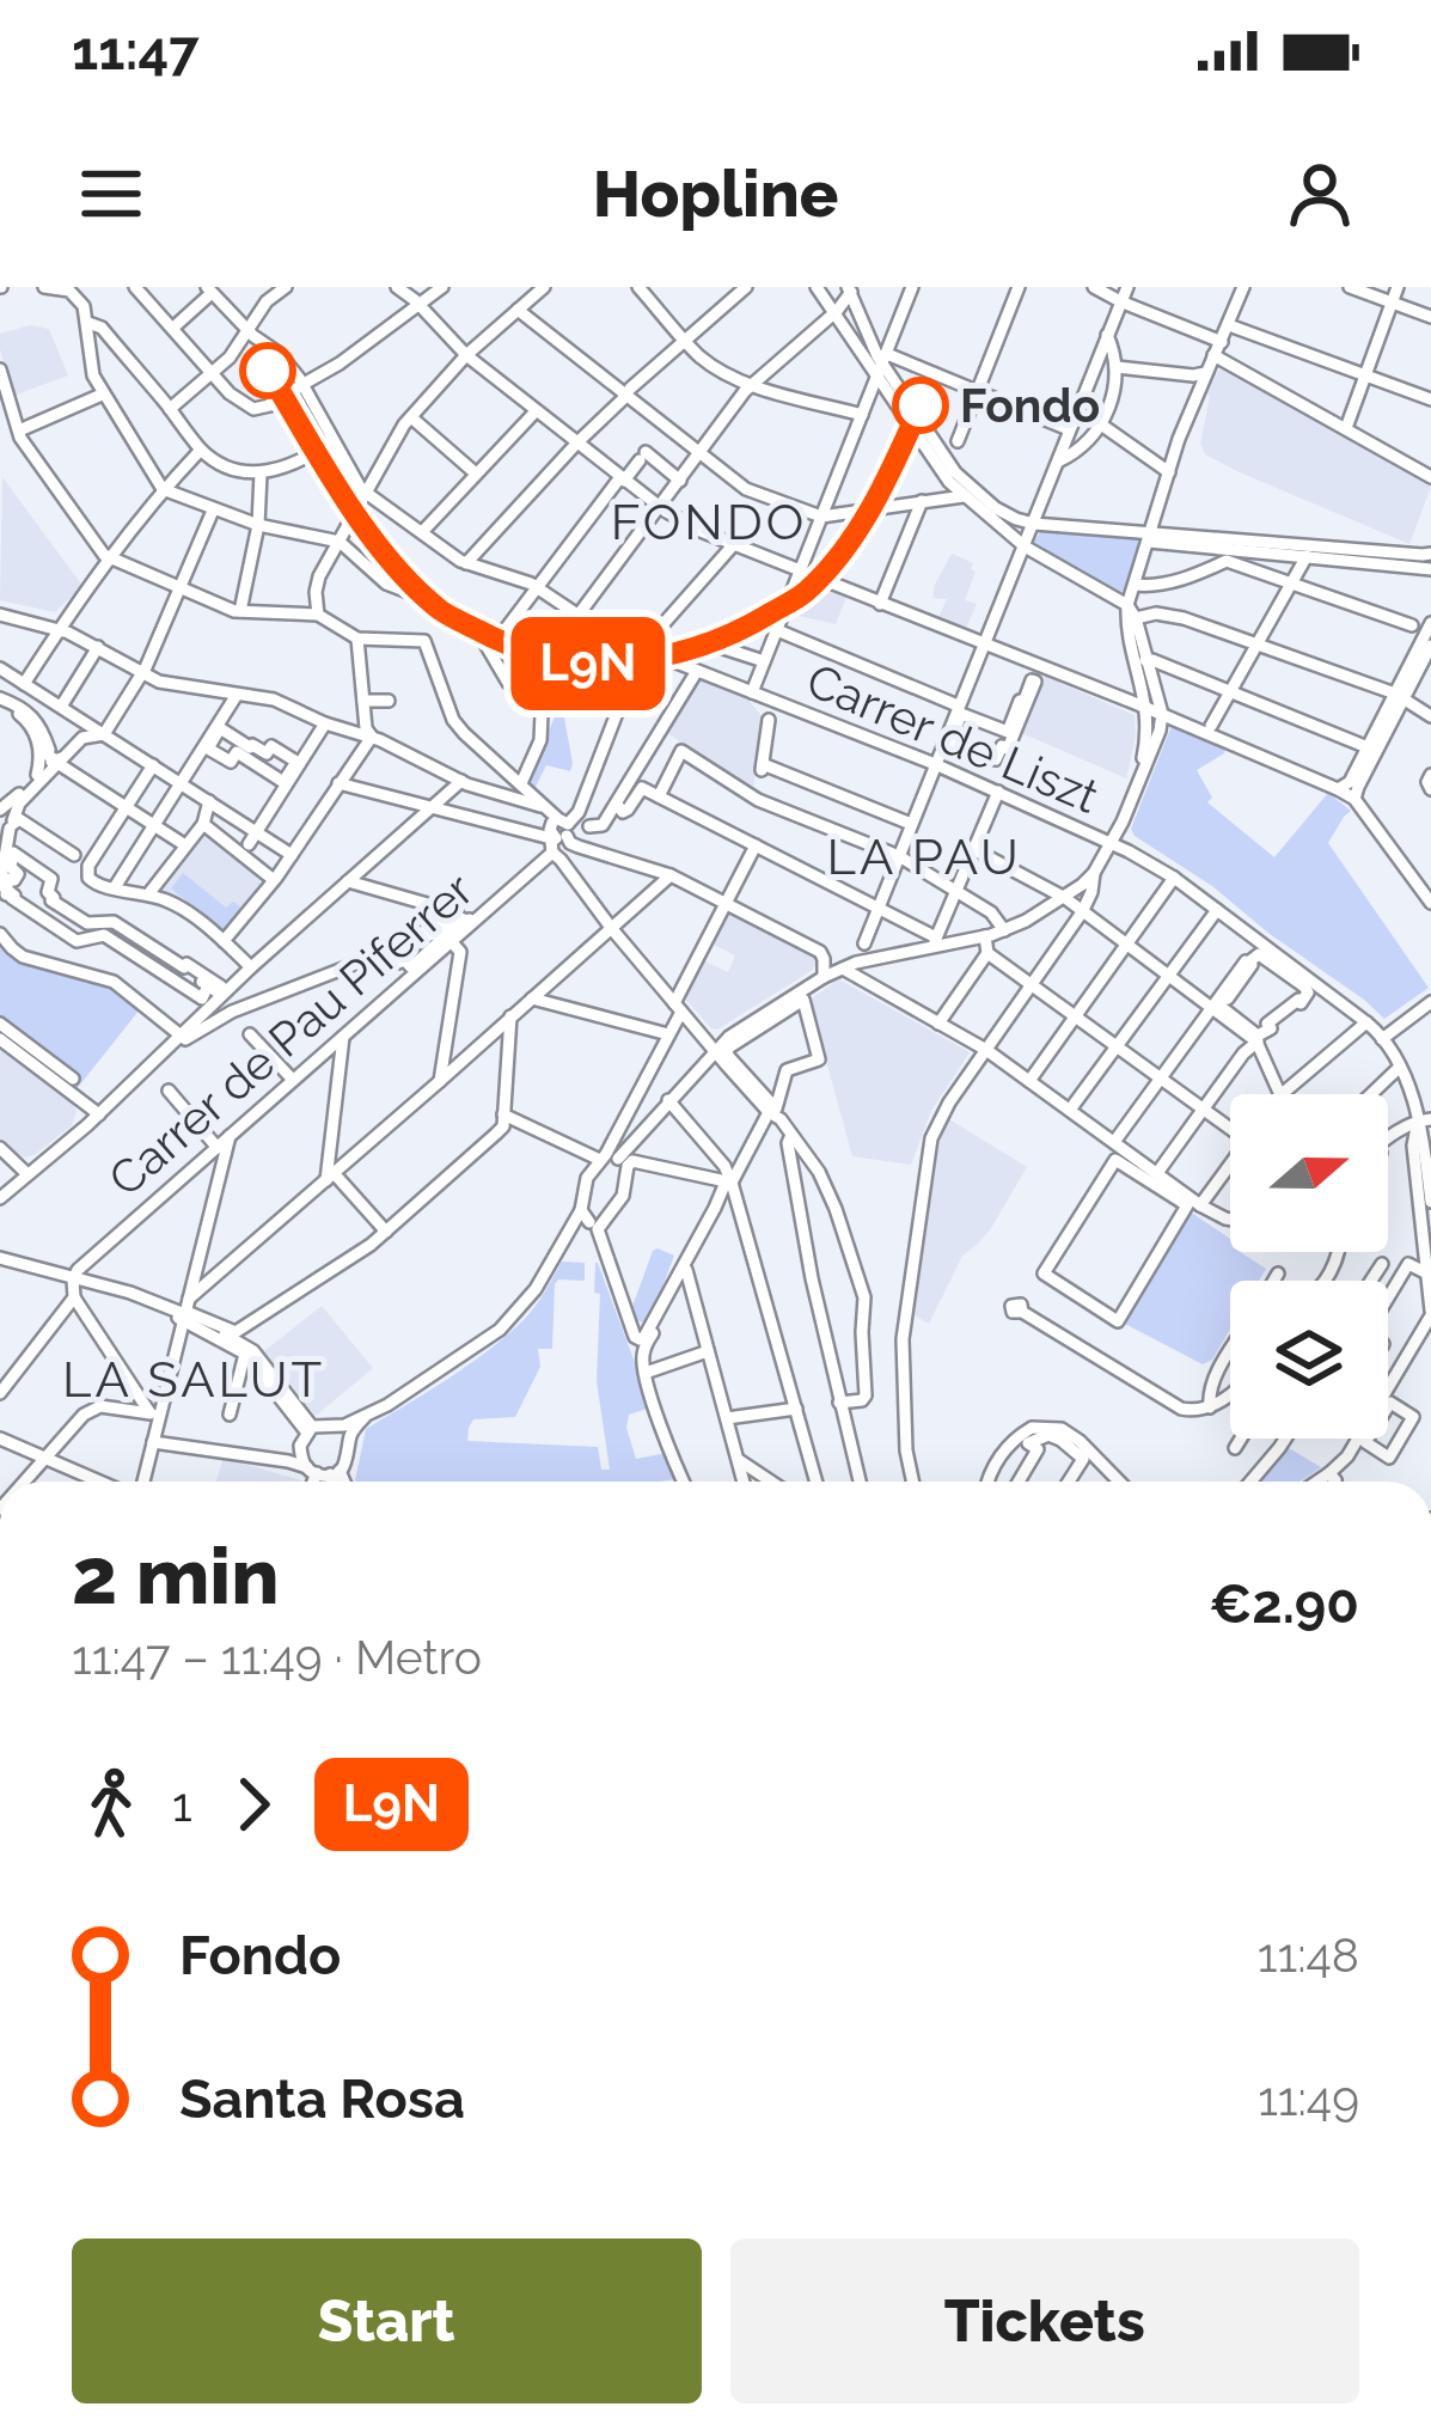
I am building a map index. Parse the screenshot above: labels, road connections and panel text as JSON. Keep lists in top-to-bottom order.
{
  "streets": {
    "street": ["Carrer de Liszt", "Carrer de Pau Piferrer"]
  },
  "districts": ["FONDO", "LA PAU", "LA SALUT"],
  "places": ["Fondo"],
  "lines": ["metro line L9N"],
  "north": "right",
  "page": {
    "status": "11:47",
    "header": "Hopline",
    "on_map": "L9N",
    "heading": ["2 min", "11:47 – 11:49 · Metro", "€2.90"],
    "legs": ["1", "L9N"],
    "list": [
      {
        "name": "Fondo",
        "value": "11:48"
      },
      {
        "name": "Santa Rosa",
        "value": "11:49"
      }
    ],
    "buttons": ["Start", "Tickets"]
  }
}
